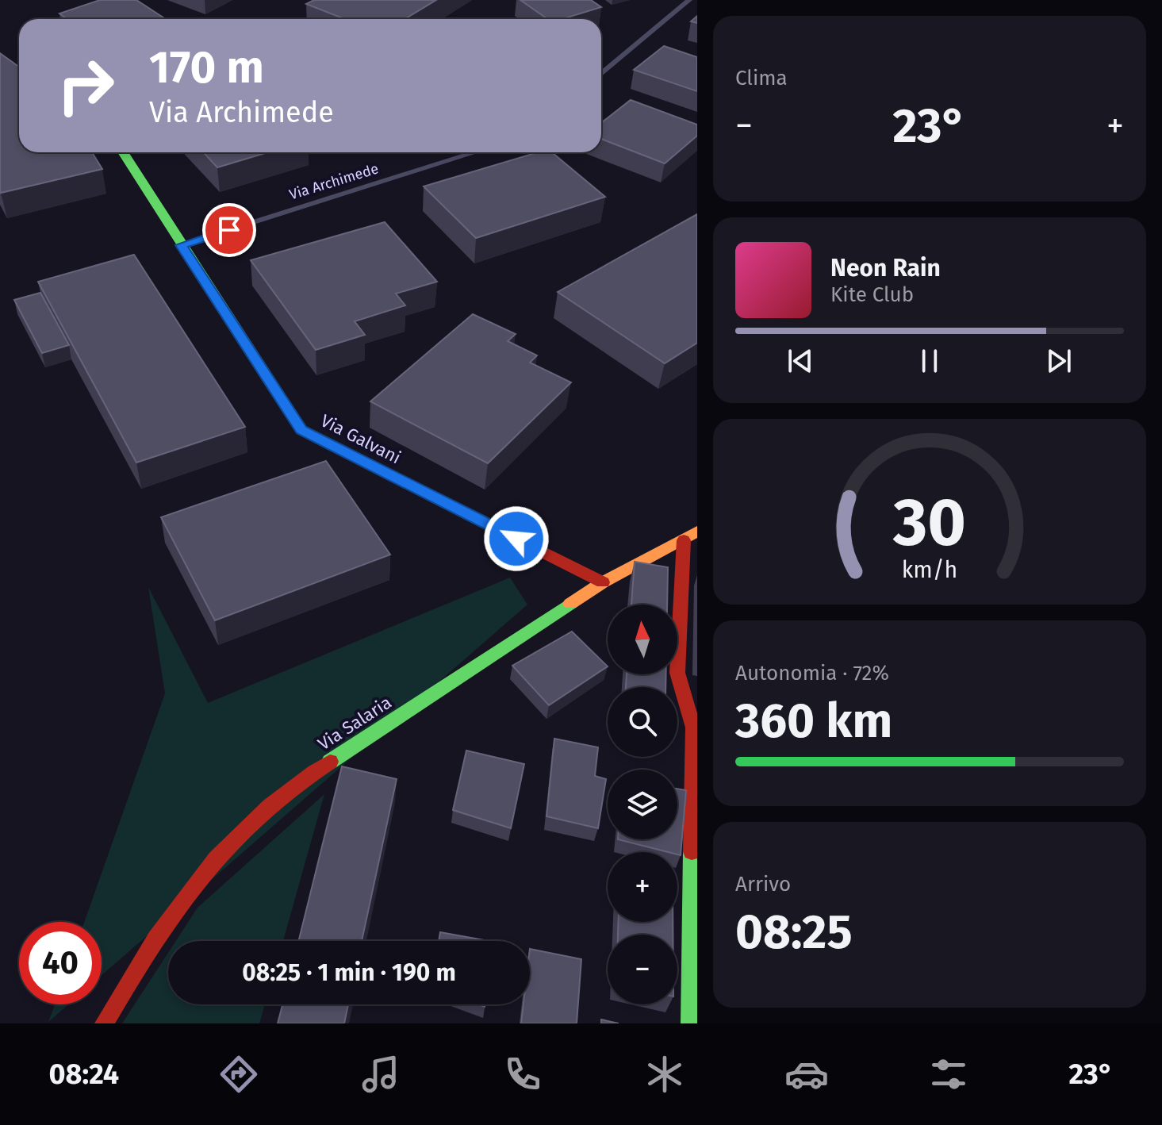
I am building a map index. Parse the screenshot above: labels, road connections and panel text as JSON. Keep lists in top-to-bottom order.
{
  "streets": {
    "street": ["Via Galvani", "Via Salaria"],
    "lane": ["Via Archimede"]
  },
  "crossings": [
    ["Via Archimede", "Via Galvani"],
    ["Via Galvani", "Via Salaria"]
  ],
  "north": "top",
  "page": {
    "tile": [
      "Clima",
      ["Autonomia · 72%", "360 km"],
      ["Arrivo", "08:25"]
    ],
    "turn": ["170 m", "Via Archimede"],
    "heat": ["−", "23°", "+"],
    "song": ["Neon Rain", "Kite Club"],
    "map_buttons": ["+", "−"],
    "limit": "40",
    "trip": "08:25 · 1 min · 190 m",
    "tabs": ["08:24", "23°"],
    "gauge": ["30", "km/h"]
  }
}
